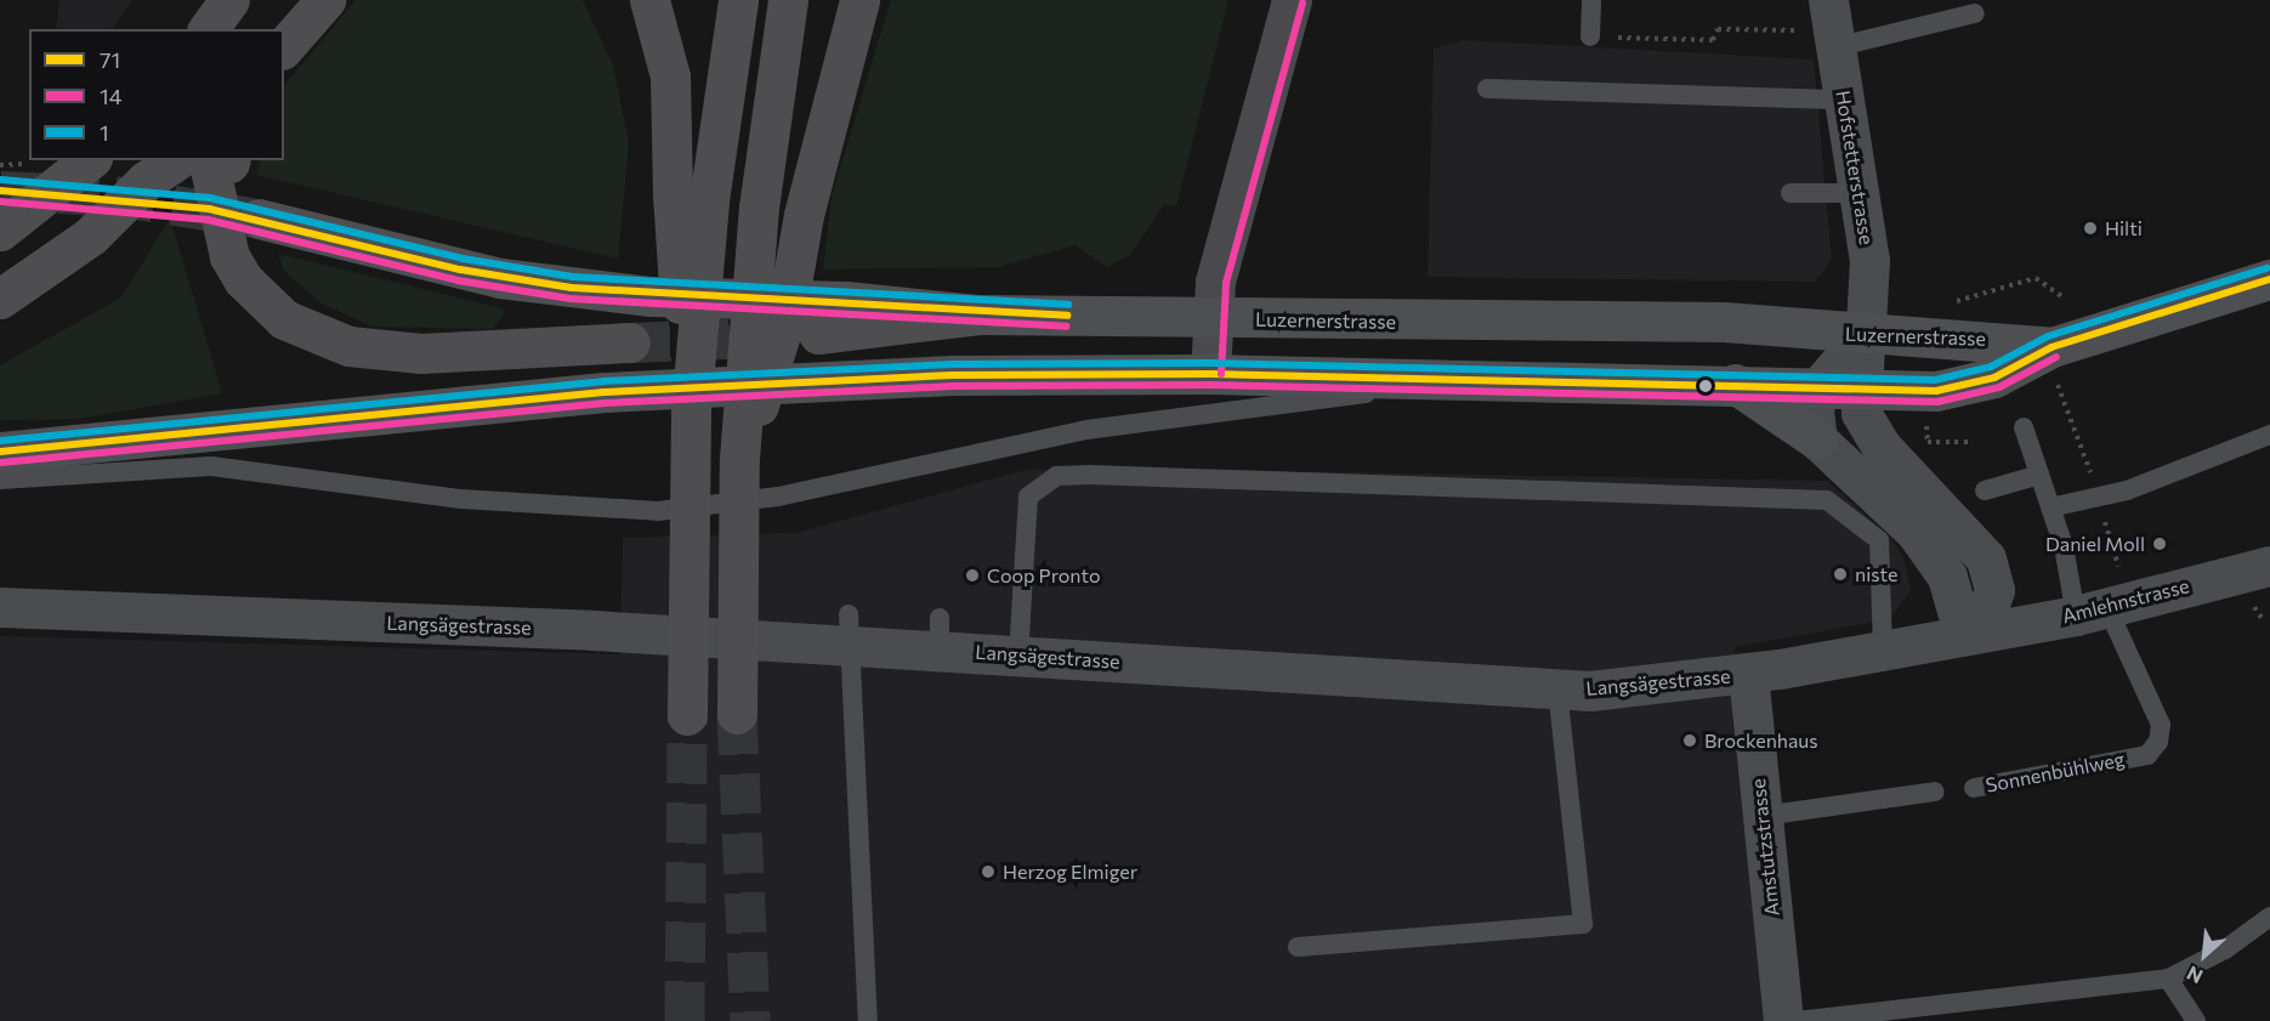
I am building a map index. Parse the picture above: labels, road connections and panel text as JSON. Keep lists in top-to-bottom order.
{
  "streets": {
    "main road": ["Luzernerstrasse"],
    "street": [
      "Hofstetterstrasse",
      "Amlehnstrasse",
      "Langsägestrasse",
      "Amstutzstrasse"
    ],
    "lane": ["Sonnenbühlweg"]
  },
  "crossings": [
    ["Hofstetterstrasse", "Luzernerstrasse"],
    ["Amlehnstrasse", "Langsägestrasse"],
    ["Amlehnstrasse", "Sonnenbühlweg"],
    ["Langsägestrasse", "Amstutzstrasse"]
  ],
  "places": [
    "Hilti",
    "Daniel Moll",
    "niste",
    "Coop Pronto",
    "Brockenhaus",
    "Herzog Elmiger"
  ],
  "lines": ["transit line 14", "transit line 1", "transit line 71"],
  "legend": ["71", "14", "1"],
  "north": "bottom left"
}
